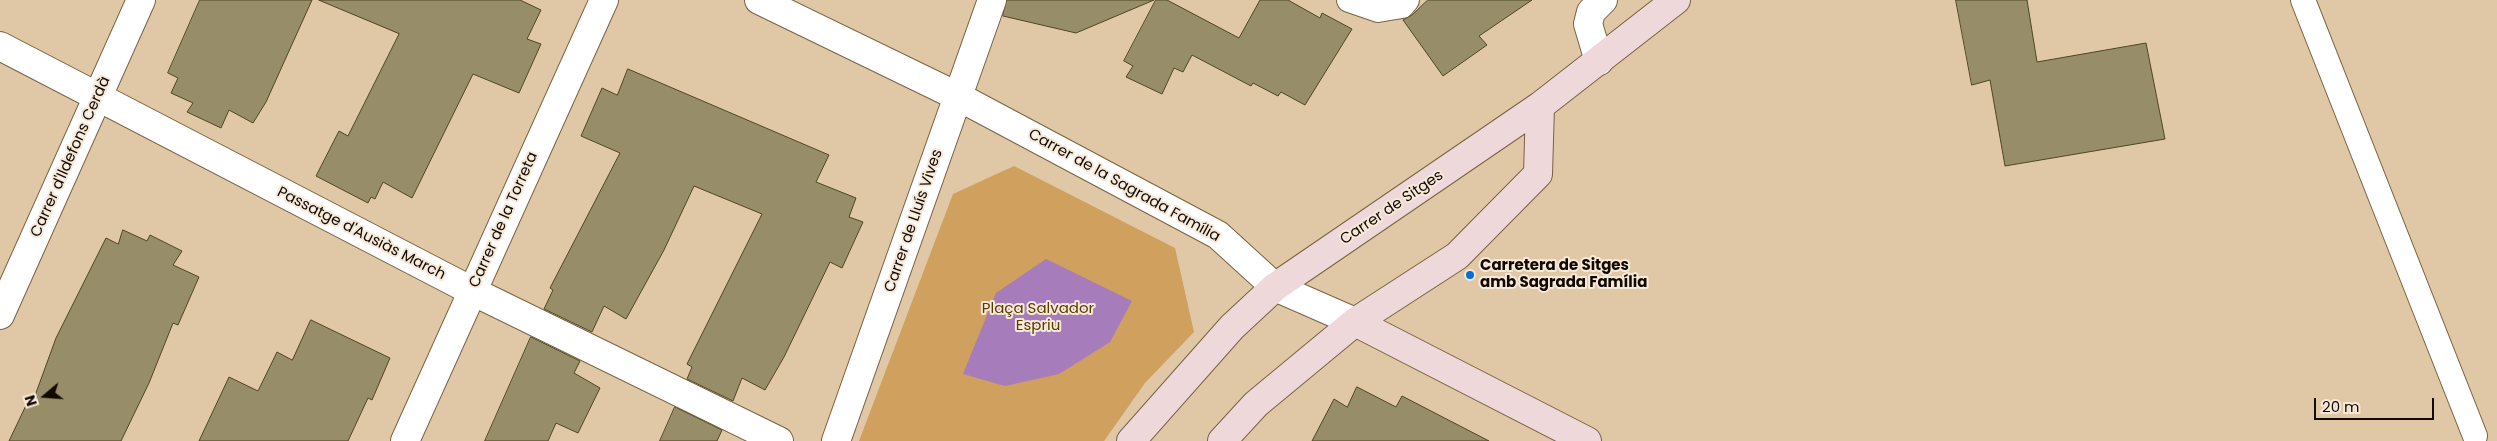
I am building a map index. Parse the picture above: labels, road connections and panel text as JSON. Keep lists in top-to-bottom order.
{
  "streets": {
    "street": [
      "Carrer d'Ildefons Cerdà",
      "Carrer de la Sagrada Família",
      "Carrer de Sitges",
      "Carrer de la Torreta",
      "Carrer de Lluís Vives",
      "Passatge d'Ausiàs March"
    ]
  },
  "crossings": [
    ["Carrer d'Ildefons Cerdà", "Passatge d'Ausiàs March"],
    ["Carrer de la Sagrada Família", "Carrer de Sitges"],
    ["Carrer de la Sagrada Família", "Carrer de Lluís Vives"],
    ["Carrer de la Torreta", "Passatge d'Ausiàs March"]
  ],
  "parks": ["Plaça Salvador Espriu"],
  "places": ["Carretera de Sitges amb Sagrada Família"],
  "scale_bar": "20 m",
  "north": "left"
}
